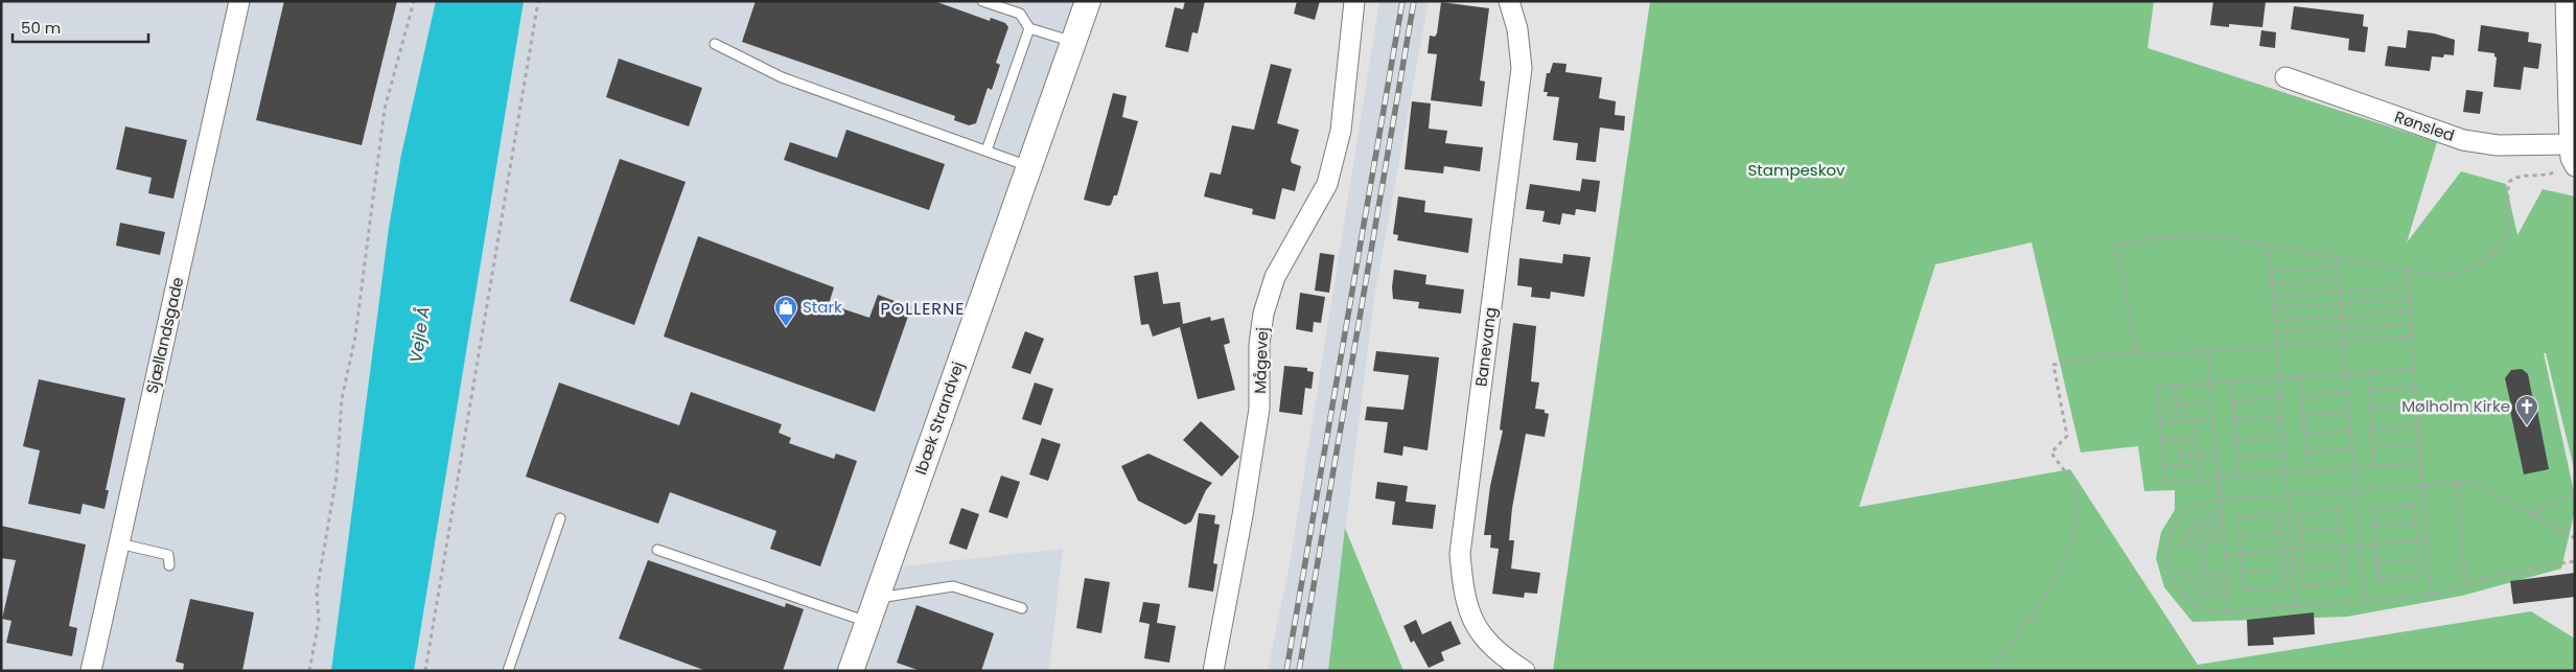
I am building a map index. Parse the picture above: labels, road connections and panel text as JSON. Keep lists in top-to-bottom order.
{
  "streets": {
    "street": [
      "Rønsled",
      "Sjællandsgade",
      "Banevang",
      "Mågevej",
      "Ibæk Strandvej"
    ]
  },
  "districts": ["POLLERNE"],
  "water": ["Vejle Å"],
  "parks": ["Stampeskov"],
  "places": {
    "shop": ["Stark"],
    "church": ["Mølholm Kirke"]
  },
  "scale_bar": "50 m"
}
